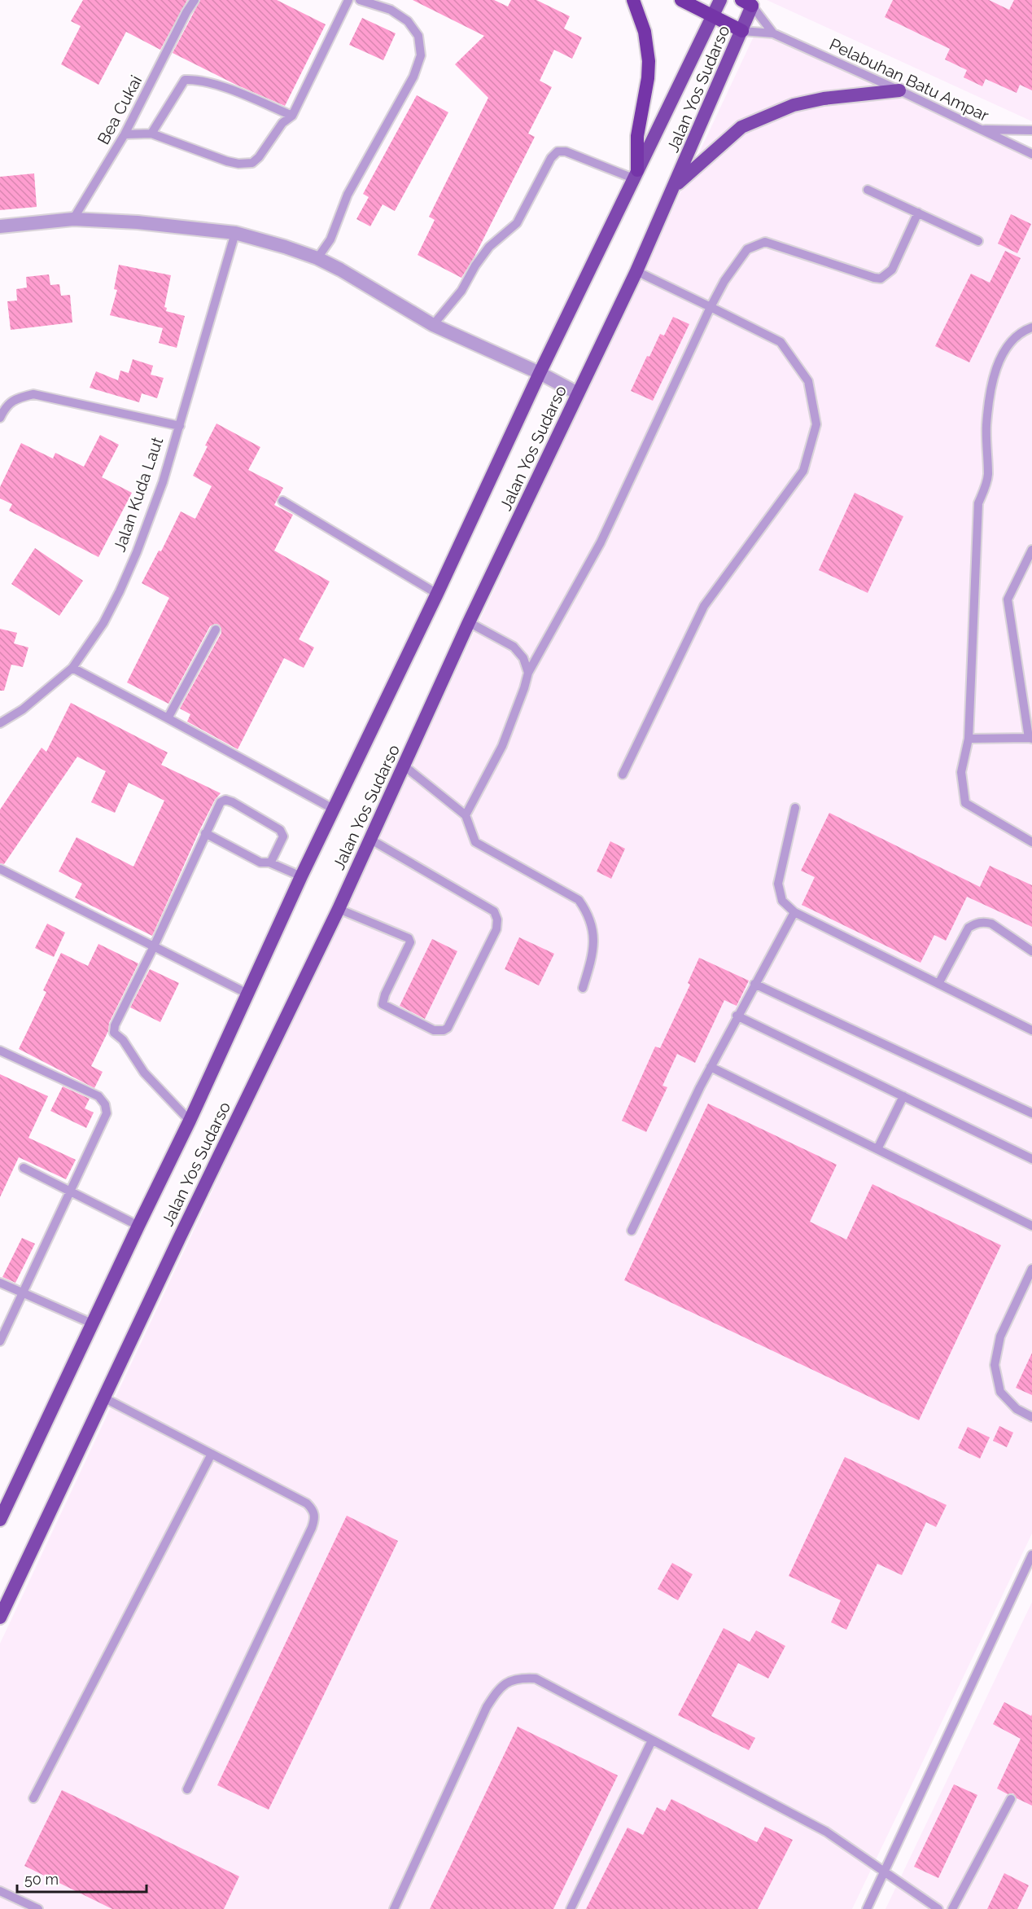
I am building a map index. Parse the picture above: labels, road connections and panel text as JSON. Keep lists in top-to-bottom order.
{
  "streets": {
    "main road": ["Jalan Yos Sudarso"],
    "lane": ["Pelabuhan Batu Ampar", "Bea Cukai", "Jalan Kuda Laut"]
  },
  "crossings": [
    ["Pelabuhan Batu Ampar", "Jalan Yos Sudarso"]
  ],
  "scale_bar": "50 m"
}
